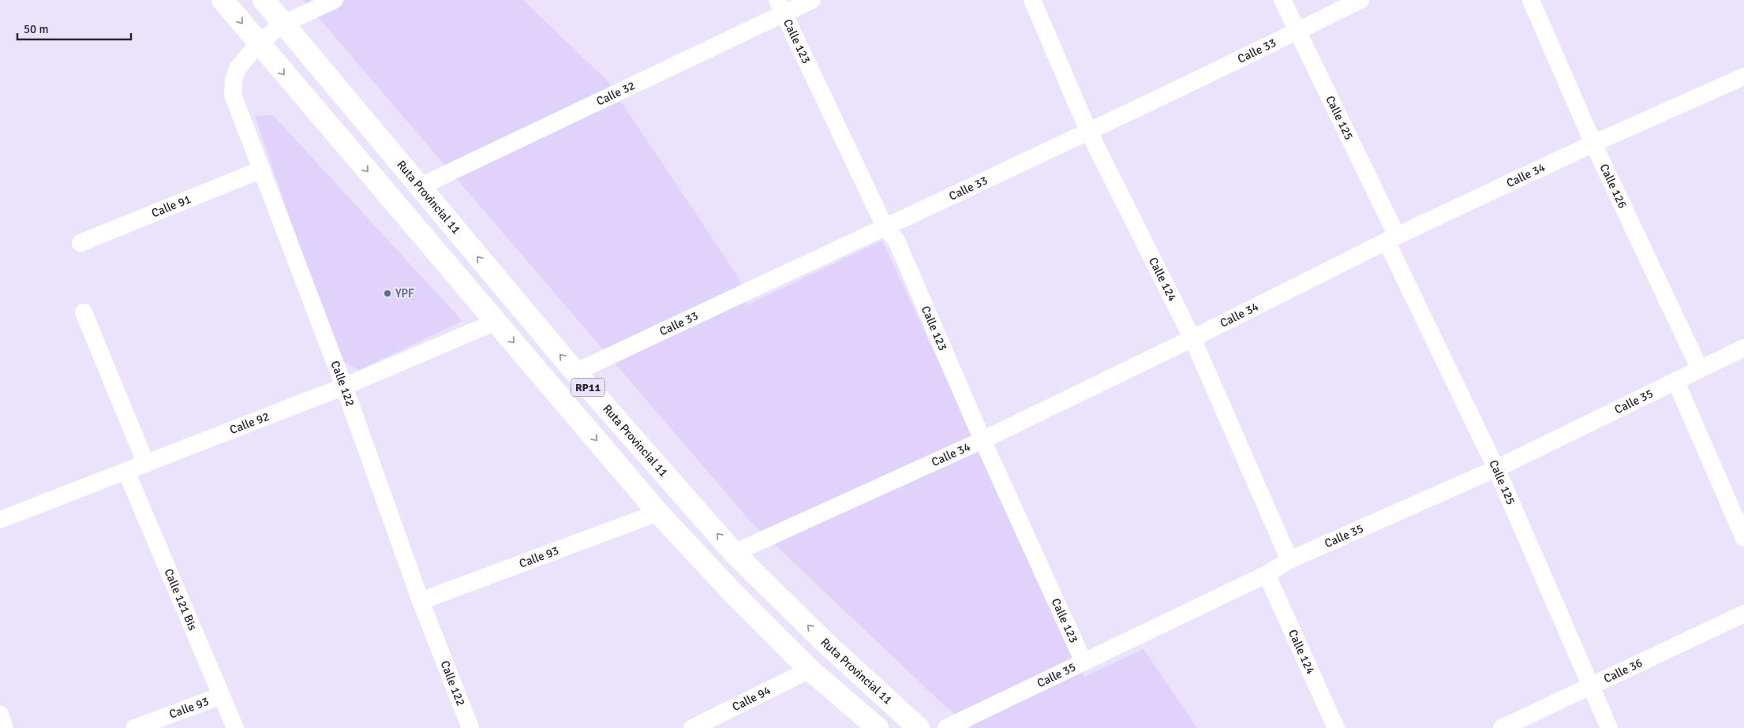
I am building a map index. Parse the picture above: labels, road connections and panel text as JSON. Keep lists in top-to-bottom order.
{
  "streets": {
    "main road": ["Ruta Provincial 11", "RP11"],
    "street": [
      "Calle 123",
      "Calle 33",
      "Calle 32",
      "Calle 125",
      "Calle 34",
      "Calle 126",
      "Calle 91",
      "Calle 124",
      "Calle 122",
      "Calle 35",
      "Calle 92",
      "Calle 93",
      "Calle 121 Bis",
      "Calle 36",
      "Calle 94"
    ]
  },
  "crossings": [
    ["Calle 123", "Calle 33"],
    ["Calle 123", "Calle 32"],
    ["Calle 123", "Calle 34"],
    ["Calle 123", "Calle 35"],
    ["Calle 33", "Calle 125"],
    ["Calle 33", "Ruta Provincial 11"],
    ["Calle 33", "Calle 124"],
    ["Calle 32", "Ruta Provincial 11"],
    ["Calle 125", "Calle 34"],
    ["Calle 125", "Calle 35"],
    ["Calle 125", "Calle 36"],
    ["Calle 34", "Calle 126"],
    ["Calle 34", "Ruta Provincial 11"],
    ["Calle 34", "Calle 124"],
    ["Calle 126", "Calle 35"],
    ["Ruta Provincial 11", "Calle 122"],
    ["Ruta Provincial 11", "RP11"],
    ["Calle 91", "Calle 122"],
    ["Calle 124", "Calle 35"],
    ["Calle 122", "RP11"],
    ["Calle 122", "Calle 92"],
    ["Calle 122", "Calle 93"],
    ["RP11", "Calle 92"],
    ["RP11", "Calle 93"],
    ["RP11", "Calle 94"],
    ["Calle 92", "Calle 121 Bis"],
    ["Calle 93", "Calle 121 Bis"]
  ],
  "places": ["YPF"],
  "scale_bar": "50 m"
}
